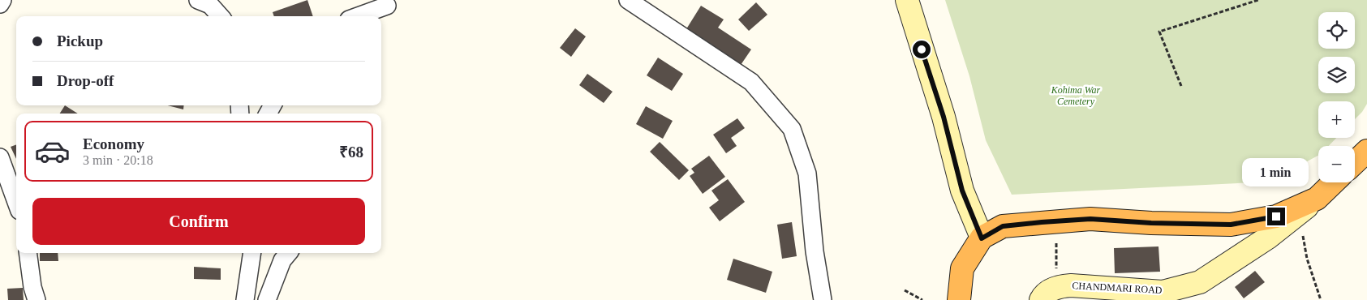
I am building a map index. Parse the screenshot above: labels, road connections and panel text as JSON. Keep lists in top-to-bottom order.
{
  "streets": {
    "main road": ["CHANDMARI ROAD"]
  },
  "parks": ["Kohima War Cemetery"],
  "page": {
    "map_buttons": ["+", "−"],
    "banner": ["Pickup", "Drop-off"],
    "list": [
      {
        "name": "Economy",
        "note": "3 min · 20:18",
        "value": "₹68"
      }
    ],
    "bubble": "1 min",
    "buttons": "Confirm"
  }
}
